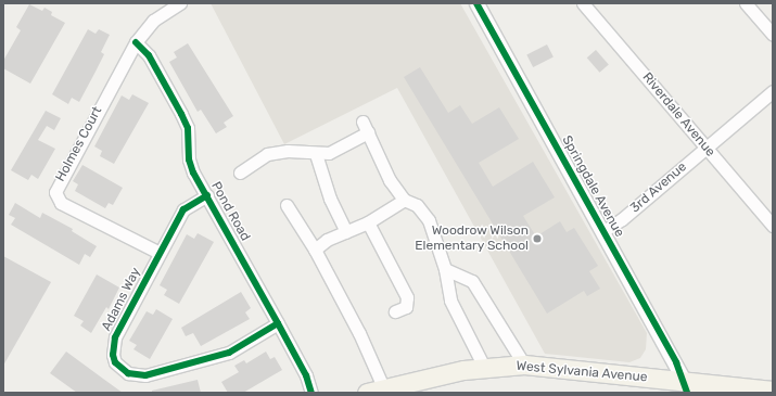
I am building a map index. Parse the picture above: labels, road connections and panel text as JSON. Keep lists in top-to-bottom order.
{
  "streets": {
    "main road": ["West Sylvania Avenue"],
    "street": [
      "Riverdale Avenue",
      "Holmes Court",
      "Springdale Avenue",
      "3rd Avenue",
      "Pond Road",
      "Adams Way"
    ]
  },
  "crossings": [
    ["Riverdale Avenue", "3rd Avenue"],
    ["Holmes Court", "Pond Road"],
    ["Holmes Court", "Adams Way"],
    ["Springdale Avenue", "3rd Avenue"],
    ["Springdale Avenue", "West Sylvania Avenue"],
    ["Pond Road", "Adams Way"]
  ],
  "places": ["Woodrow Wilson Elementary School"]
}
